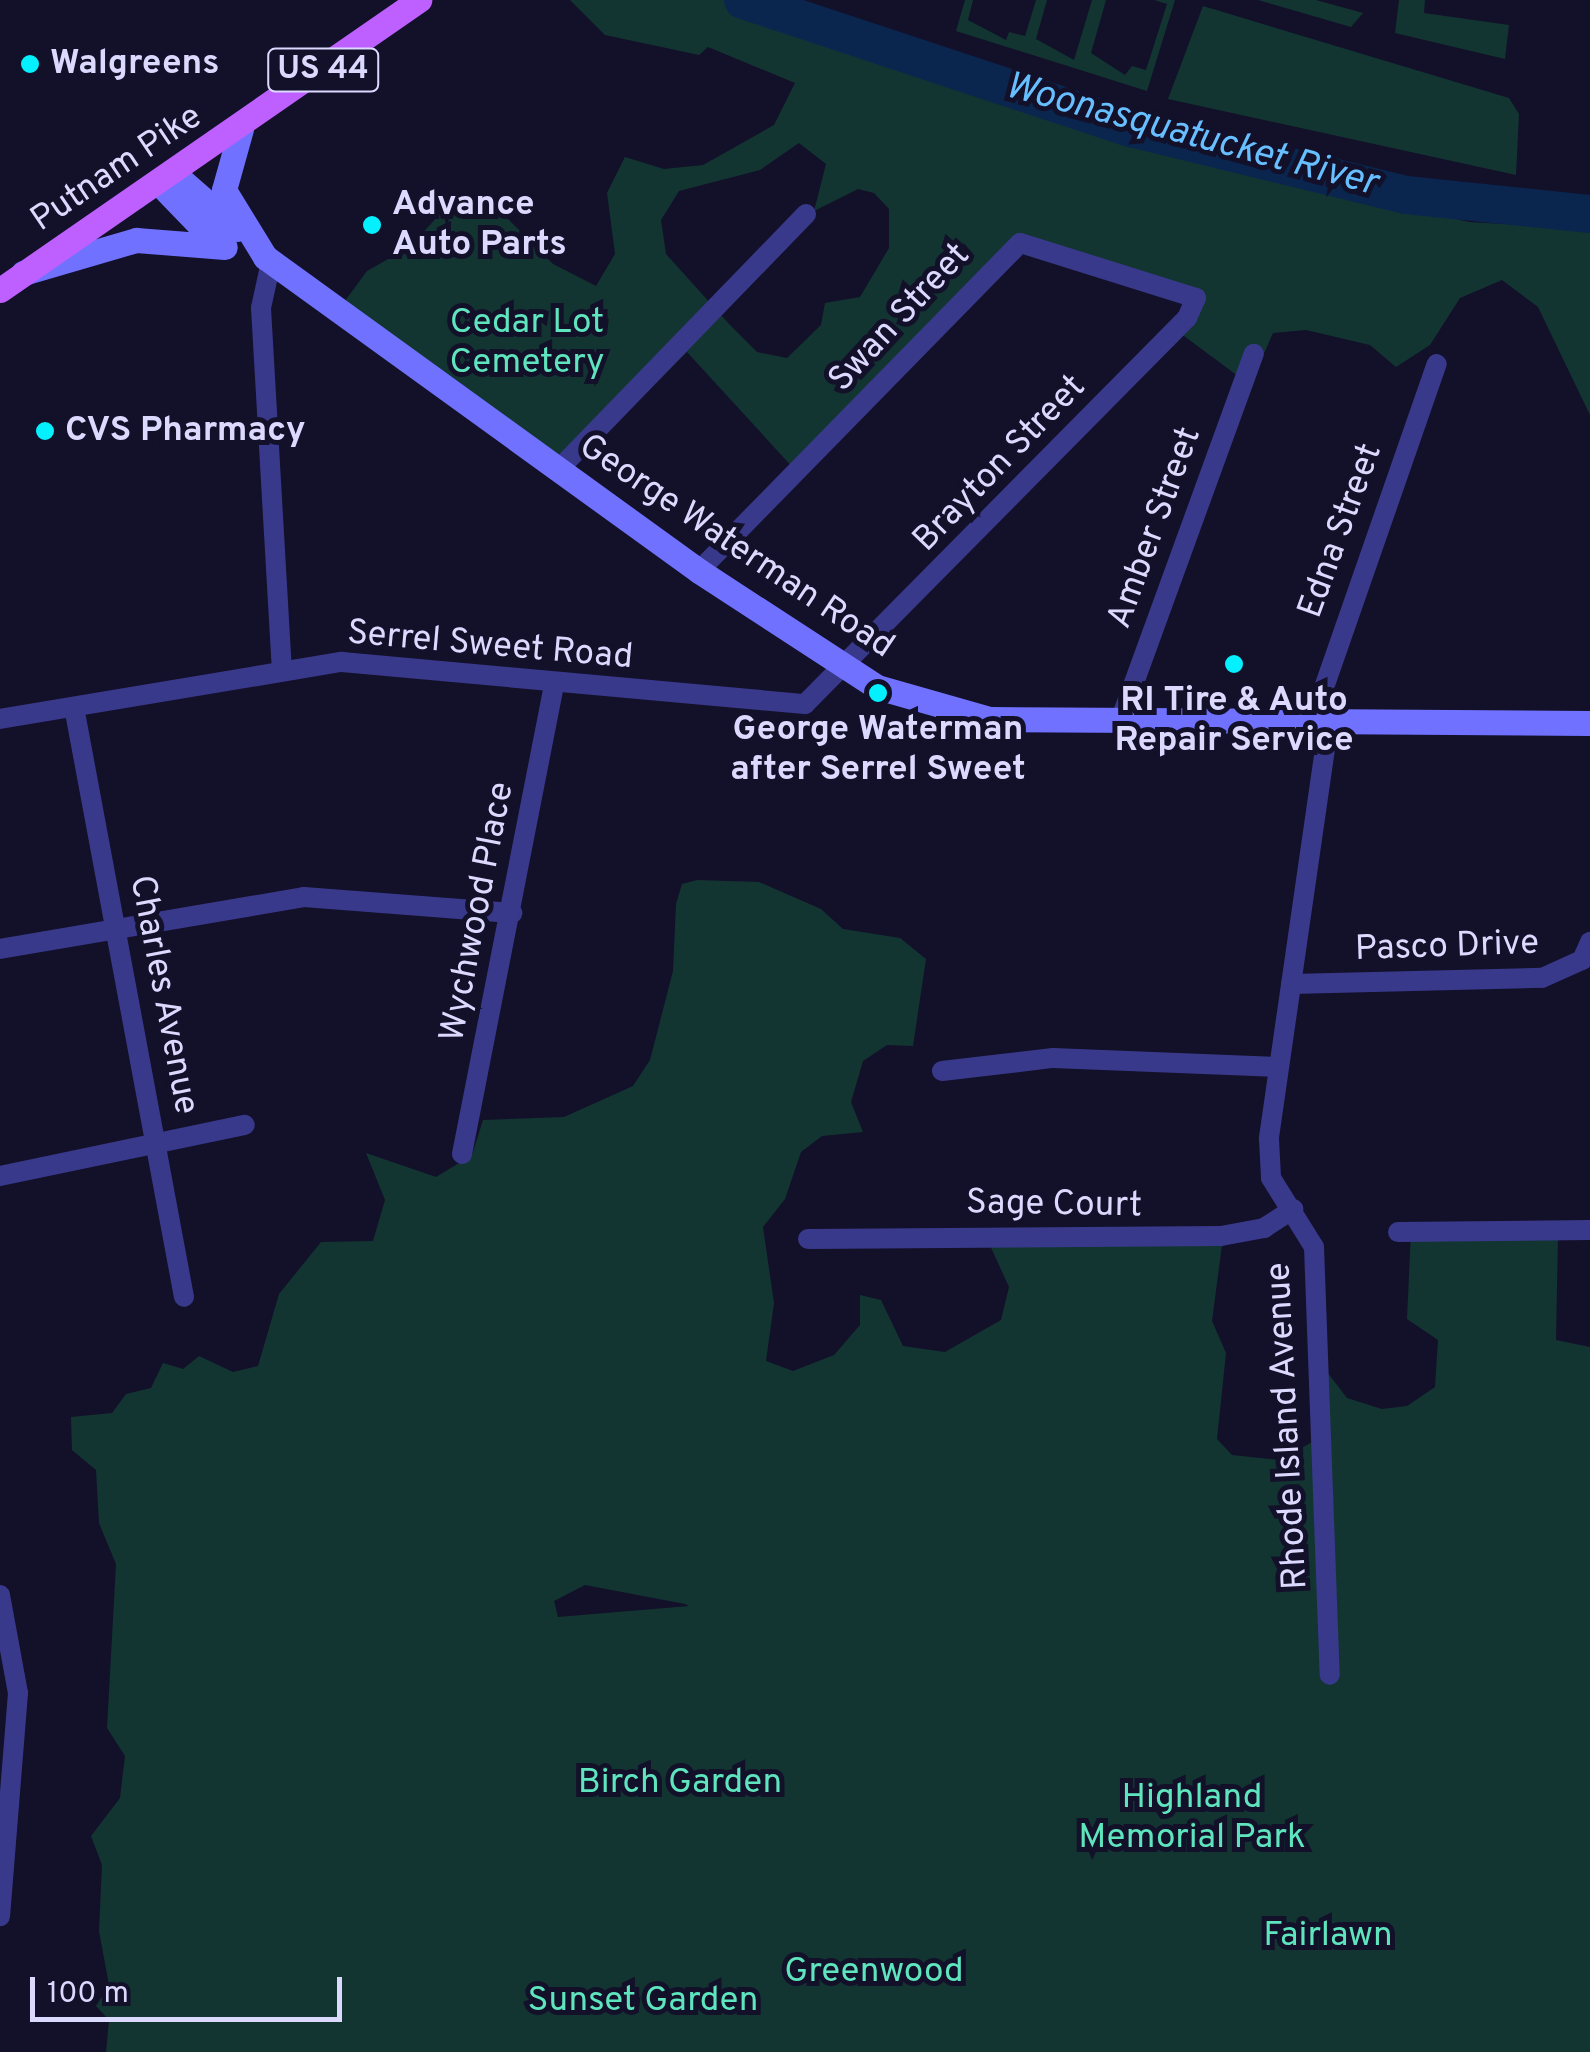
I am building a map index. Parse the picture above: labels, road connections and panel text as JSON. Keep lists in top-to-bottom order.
{
  "streets": {
    "main road": ["US 44", "Putnam Pike", "George Waterman Road"],
    "street": [
      "Swan Street",
      "Brayton Street",
      "Amber Street",
      "Edna Street",
      "Serrel Sweet Road",
      "Wychwood Place",
      "Pasco Drive",
      "Charles Avenue",
      "Sage Court",
      "Rhode Island Avenue"
    ]
  },
  "crossings": [
    ["Putnam Pike", "George Waterman Road"],
    ["Swan Street", "Brayton Street"],
    ["Swan Street", "George Waterman Road"],
    ["Brayton Street", "George Waterman Road"],
    ["Brayton Street", "Serrel Sweet Road"],
    ["Amber Street", "George Waterman Road"],
    ["Edna Street", "George Waterman Road"],
    ["Edna Street", "Rhode Island Avenue"],
    ["George Waterman Road", "Serrel Sweet Road"],
    ["George Waterman Road", "Rhode Island Avenue"],
    ["Serrel Sweet Road", "Wychwood Place"],
    ["Serrel Sweet Road", "Charles Avenue"],
    ["Pasco Drive", "Rhode Island Avenue"],
    ["Sage Court", "Rhode Island Avenue"]
  ],
  "water": ["Woonasquatucket River"],
  "parks": [
    "Cedar Lot Cemetery",
    "Birch Garden",
    "Highland Memorial Park",
    "Fairlawn",
    "Greenwood",
    "Sunset Garden"
  ],
  "places": [
    "Walgreens",
    "Advance Auto Parts",
    "CVS Pharmacy",
    "RI Tire & Auto Repair Service",
    "George Waterman after Serrel Sweet"
  ],
  "scale_bar": "100 m"
}
